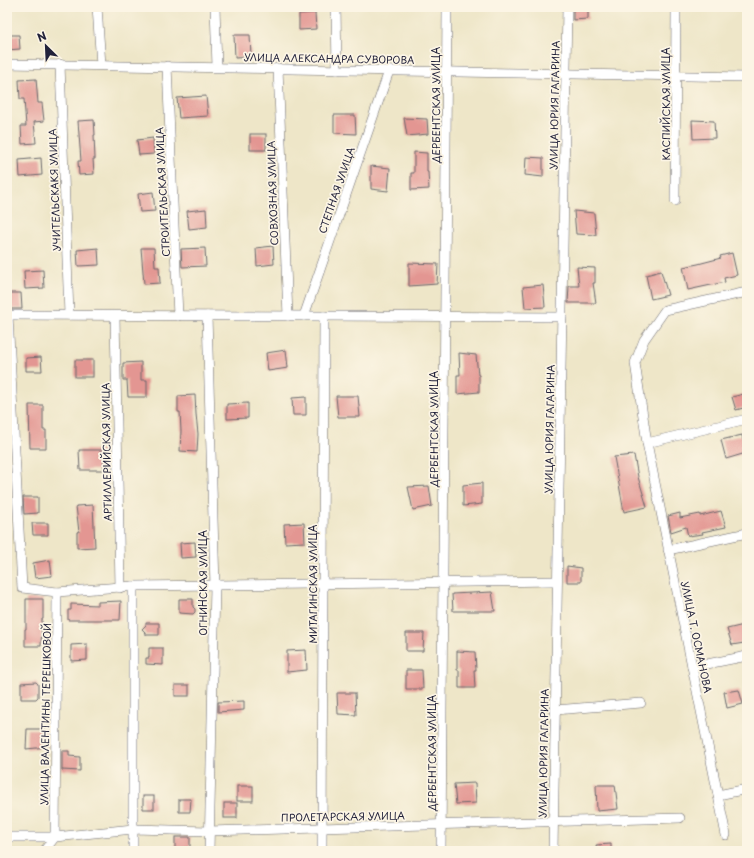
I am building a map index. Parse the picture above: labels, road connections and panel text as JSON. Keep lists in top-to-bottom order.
{
  "streets": {
    "street": [
      "УЛИЦА АЛЕКСАНДРА СУВОРОВА",
      "КАСПИЙСКАЯ УЛИЦА",
      "ДЕРБЕНТСКАЯ УЛИЦА",
      "УЛИЦА ЮРИЯ ГАГАРИНА",
      "УЧИТЕЛЬСКАКЯ УЛИЦА",
      "СТЕПНАЯ УЛИЦА",
      "СТРОИТЕЛЬСКАЯ УЛИЦА",
      "СОВХОЗНАЯ УЛИЦА",
      "АРТИЛЛЕРИЙСКАЯ УЛИЦА",
      "ОГНИНСКАЯ УЛИЦА",
      "МИТАГИНСКАЯ УЛИЦА",
      "УЛИЦА Т. ОСМАНОВА",
      "УЛИЦА ВАЛЕНТИНЫ ТЕРЕШКОВОЙ",
      "ПРОЛЕТАРСКАЯ УЛИЦА"
    ]
  },
  "crossings": [
    ["УЛИЦА АЛЕКСАНДРА СУВОРОВА", "КАСПИЙСКАЯ УЛИЦА"],
    ["УЛИЦА АЛЕКСАНДРА СУВОРОВА", "ДЕРБЕНТСКАЯ УЛИЦА"],
    ["УЛИЦА АЛЕКСАНДРА СУВОРОВА", "УЛИЦА ЮРИЯ ГАГАРИНА"],
    ["УЛИЦА АЛЕКСАНДРА СУВОРОВА", "УЧИТЕЛЬСКАКЯ УЛИЦА"],
    ["УЛИЦА АЛЕКСАНДРА СУВОРОВА", "СТЕПНАЯ УЛИЦА"],
    ["УЛИЦА АЛЕКСАНДРА СУВОРОВА", "СТРОИТЕЛЬСКАЯ УЛИЦА"],
    ["УЛИЦА АЛЕКСАНДРА СУВОРОВА", "СОВХОЗНАЯ УЛИЦА"],
    ["ДЕРБЕНТСКАЯ УЛИЦА", "ПРОЛЕТАРСКАЯ УЛИЦА"],
    ["УЛИЦА ЮРИЯ ГАГАРИНА", "ПРОЛЕТАРСКАЯ УЛИЦА"],
    ["ОГНИНСКАЯ УЛИЦА", "ПРОЛЕТАРСКАЯ УЛИЦА"],
    ["МИТАГИНСКАЯ УЛИЦА", "ПРОЛЕТАРСКАЯ УЛИЦА"],
    ["УЛИЦА ВАЛЕНТИНЫ ТЕРЕШКОВОЙ", "ПРОЛЕТАРСКАЯ УЛИЦА"]
  ],
  "north": "top left"
}
